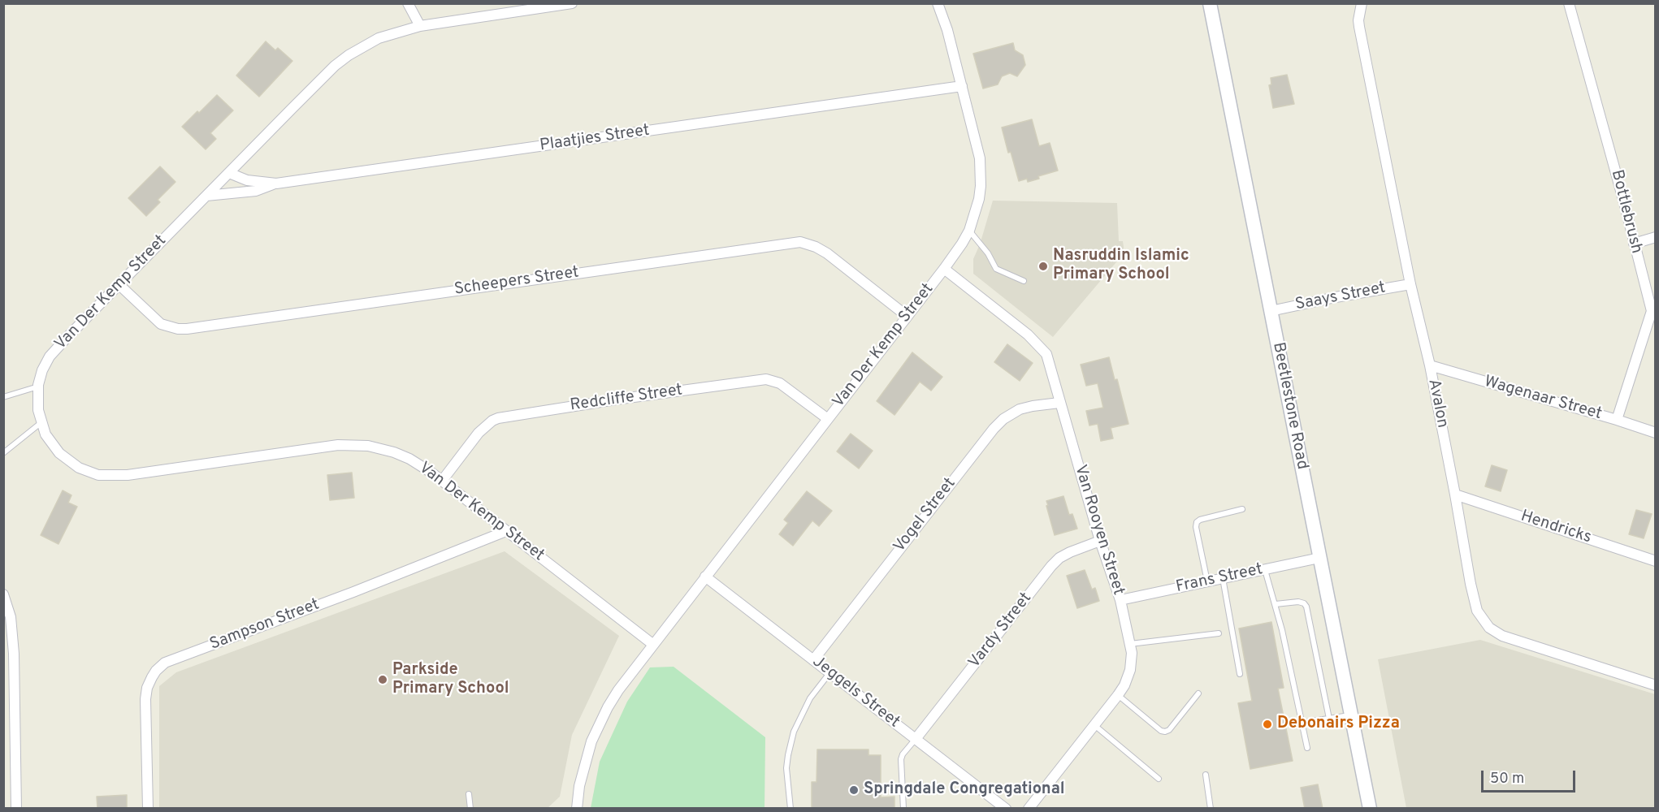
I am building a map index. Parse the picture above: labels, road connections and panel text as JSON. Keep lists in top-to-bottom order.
{
  "streets": {
    "street": [
      "Plaatjies Street",
      "Bottlebrush",
      "Scheepers Street",
      "Van Der Kemp Street",
      "Saays Street",
      "Redcliffe Street",
      "Wagenaar Street",
      "Avalon",
      "Beetlestone Road",
      "Vogel Street",
      "Hendricks",
      "Van Rooyen Street",
      "Frans Street",
      "Sampson Street",
      "Vardy Street",
      "Jeggels Street"
    ]
  },
  "crossings": [
    ["Plaatjies Street", "Van Der Kemp Street"],
    ["Bottlebrush", "Wagenaar Street"],
    ["Scheepers Street", "Van Der Kemp Street"],
    ["Van Der Kemp Street", "Redcliffe Street"],
    ["Van Der Kemp Street", "Van Rooyen Street"],
    ["Van Der Kemp Street", "Sampson Street"],
    ["Van Der Kemp Street", "Jeggels Street"],
    ["Saays Street", "Avalon"],
    ["Saays Street", "Beetlestone Road"],
    ["Wagenaar Street", "Avalon"],
    ["Avalon", "Hendricks"],
    ["Beetlestone Road", "Frans Street"],
    ["Vogel Street", "Van Rooyen Street"],
    ["Vogel Street", "Jeggels Street"],
    ["Van Rooyen Street", "Frans Street"],
    ["Van Rooyen Street", "Vardy Street"],
    ["Vardy Street", "Jeggels Street"]
  ],
  "places": [
    "Nasruddin Islamic Primary School",
    "Parkside Primary School",
    "Debonairs Pizza",
    "Springdale Congregational"
  ],
  "scale_bar": "50 m"
}
